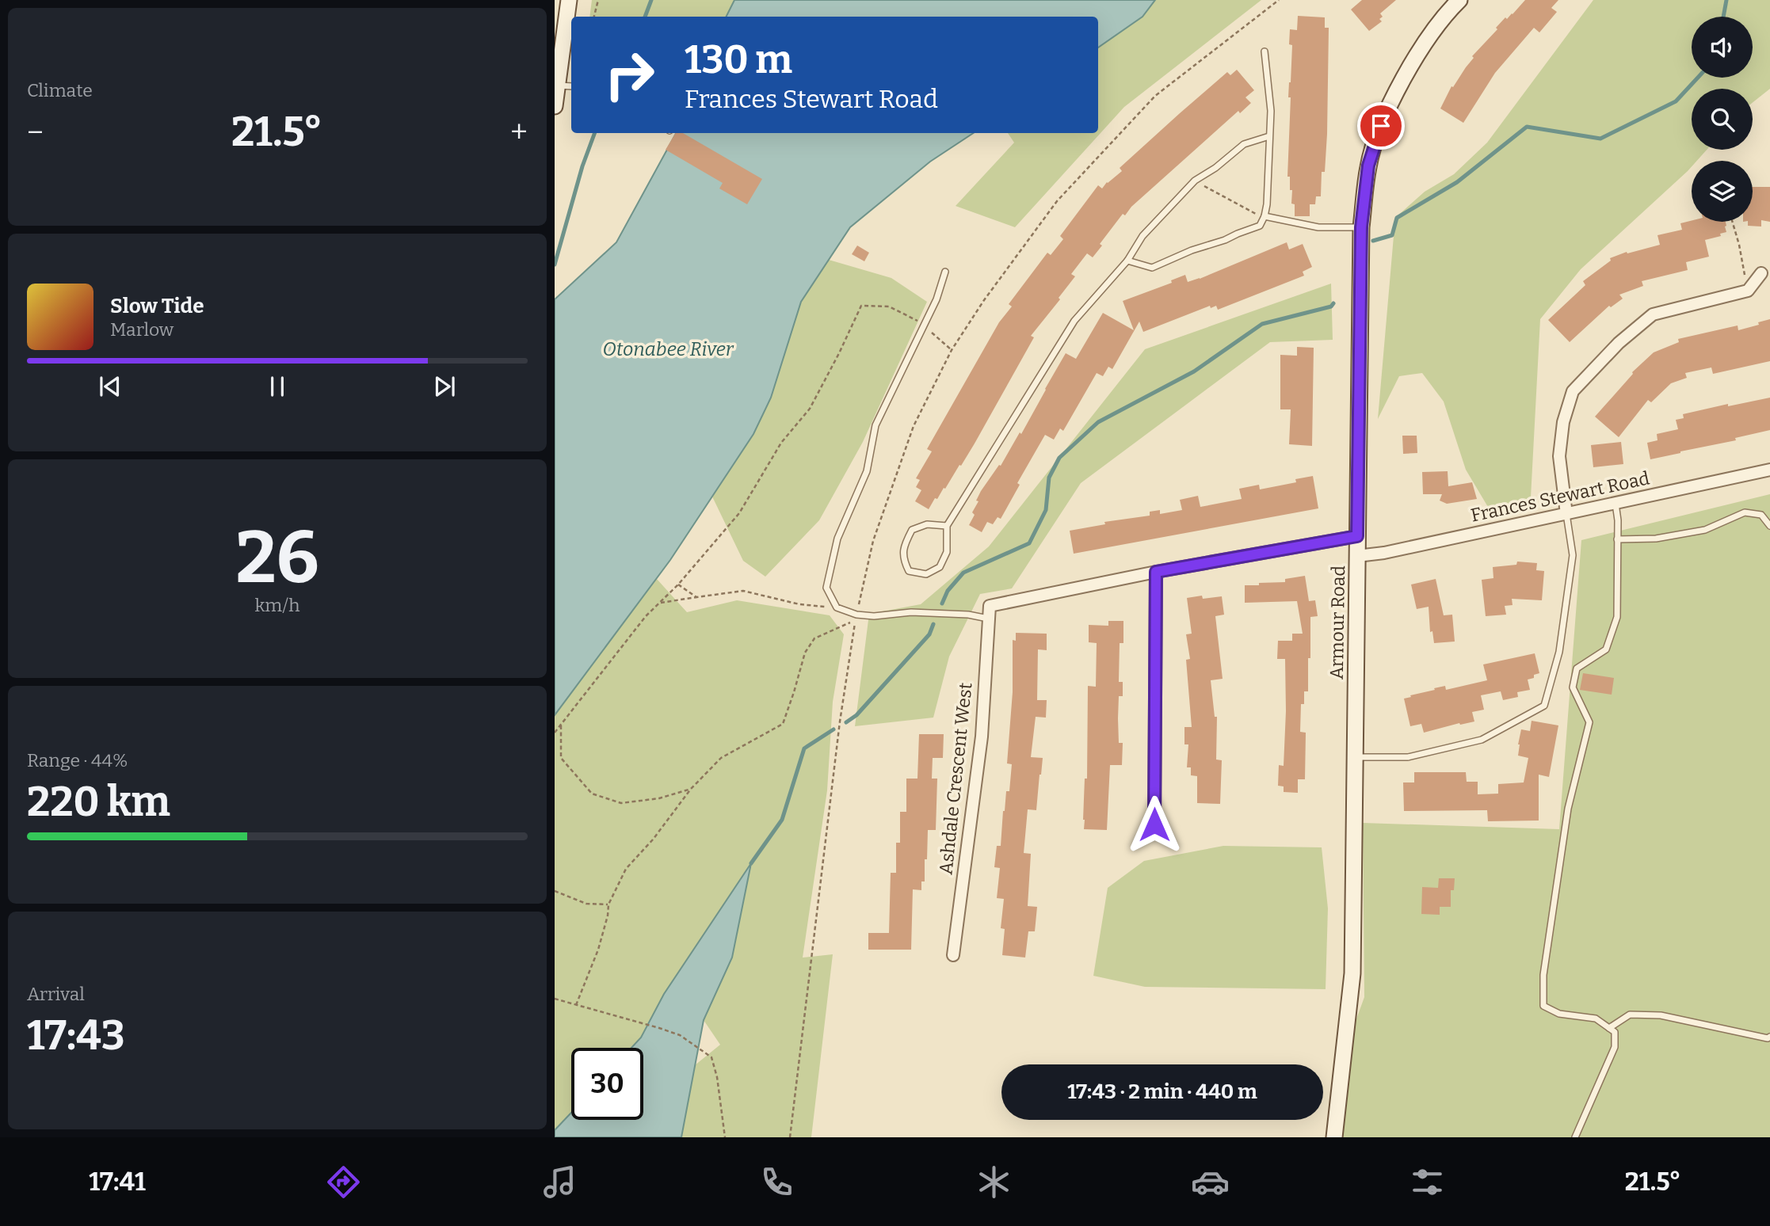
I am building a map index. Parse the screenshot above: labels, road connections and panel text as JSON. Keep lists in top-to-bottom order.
{
  "streets": {
    "main road": ["Armour Road"],
    "street": ["Frances Stewart Road", "Ashdale Crescent West"]
  },
  "crossings": [
    ["Frances Stewart Road", "Armour Road"]
  ],
  "water": ["Otonabee River"],
  "page": {
    "tile": [
      "Climate",
      ["26", "km/h"],
      ["Range · 44%", "220 km"],
      ["Arrival", "17:43"]
    ],
    "turn": ["130 m", "Frances Stewart Road"],
    "heat": ["−", "21.5°", "+"],
    "song": ["Slow Tide", "Marlow"],
    "limit": "30",
    "trip": "17:43 · 2 min · 440 m",
    "tabs": ["17:41", "21.5°"]
  }
}
